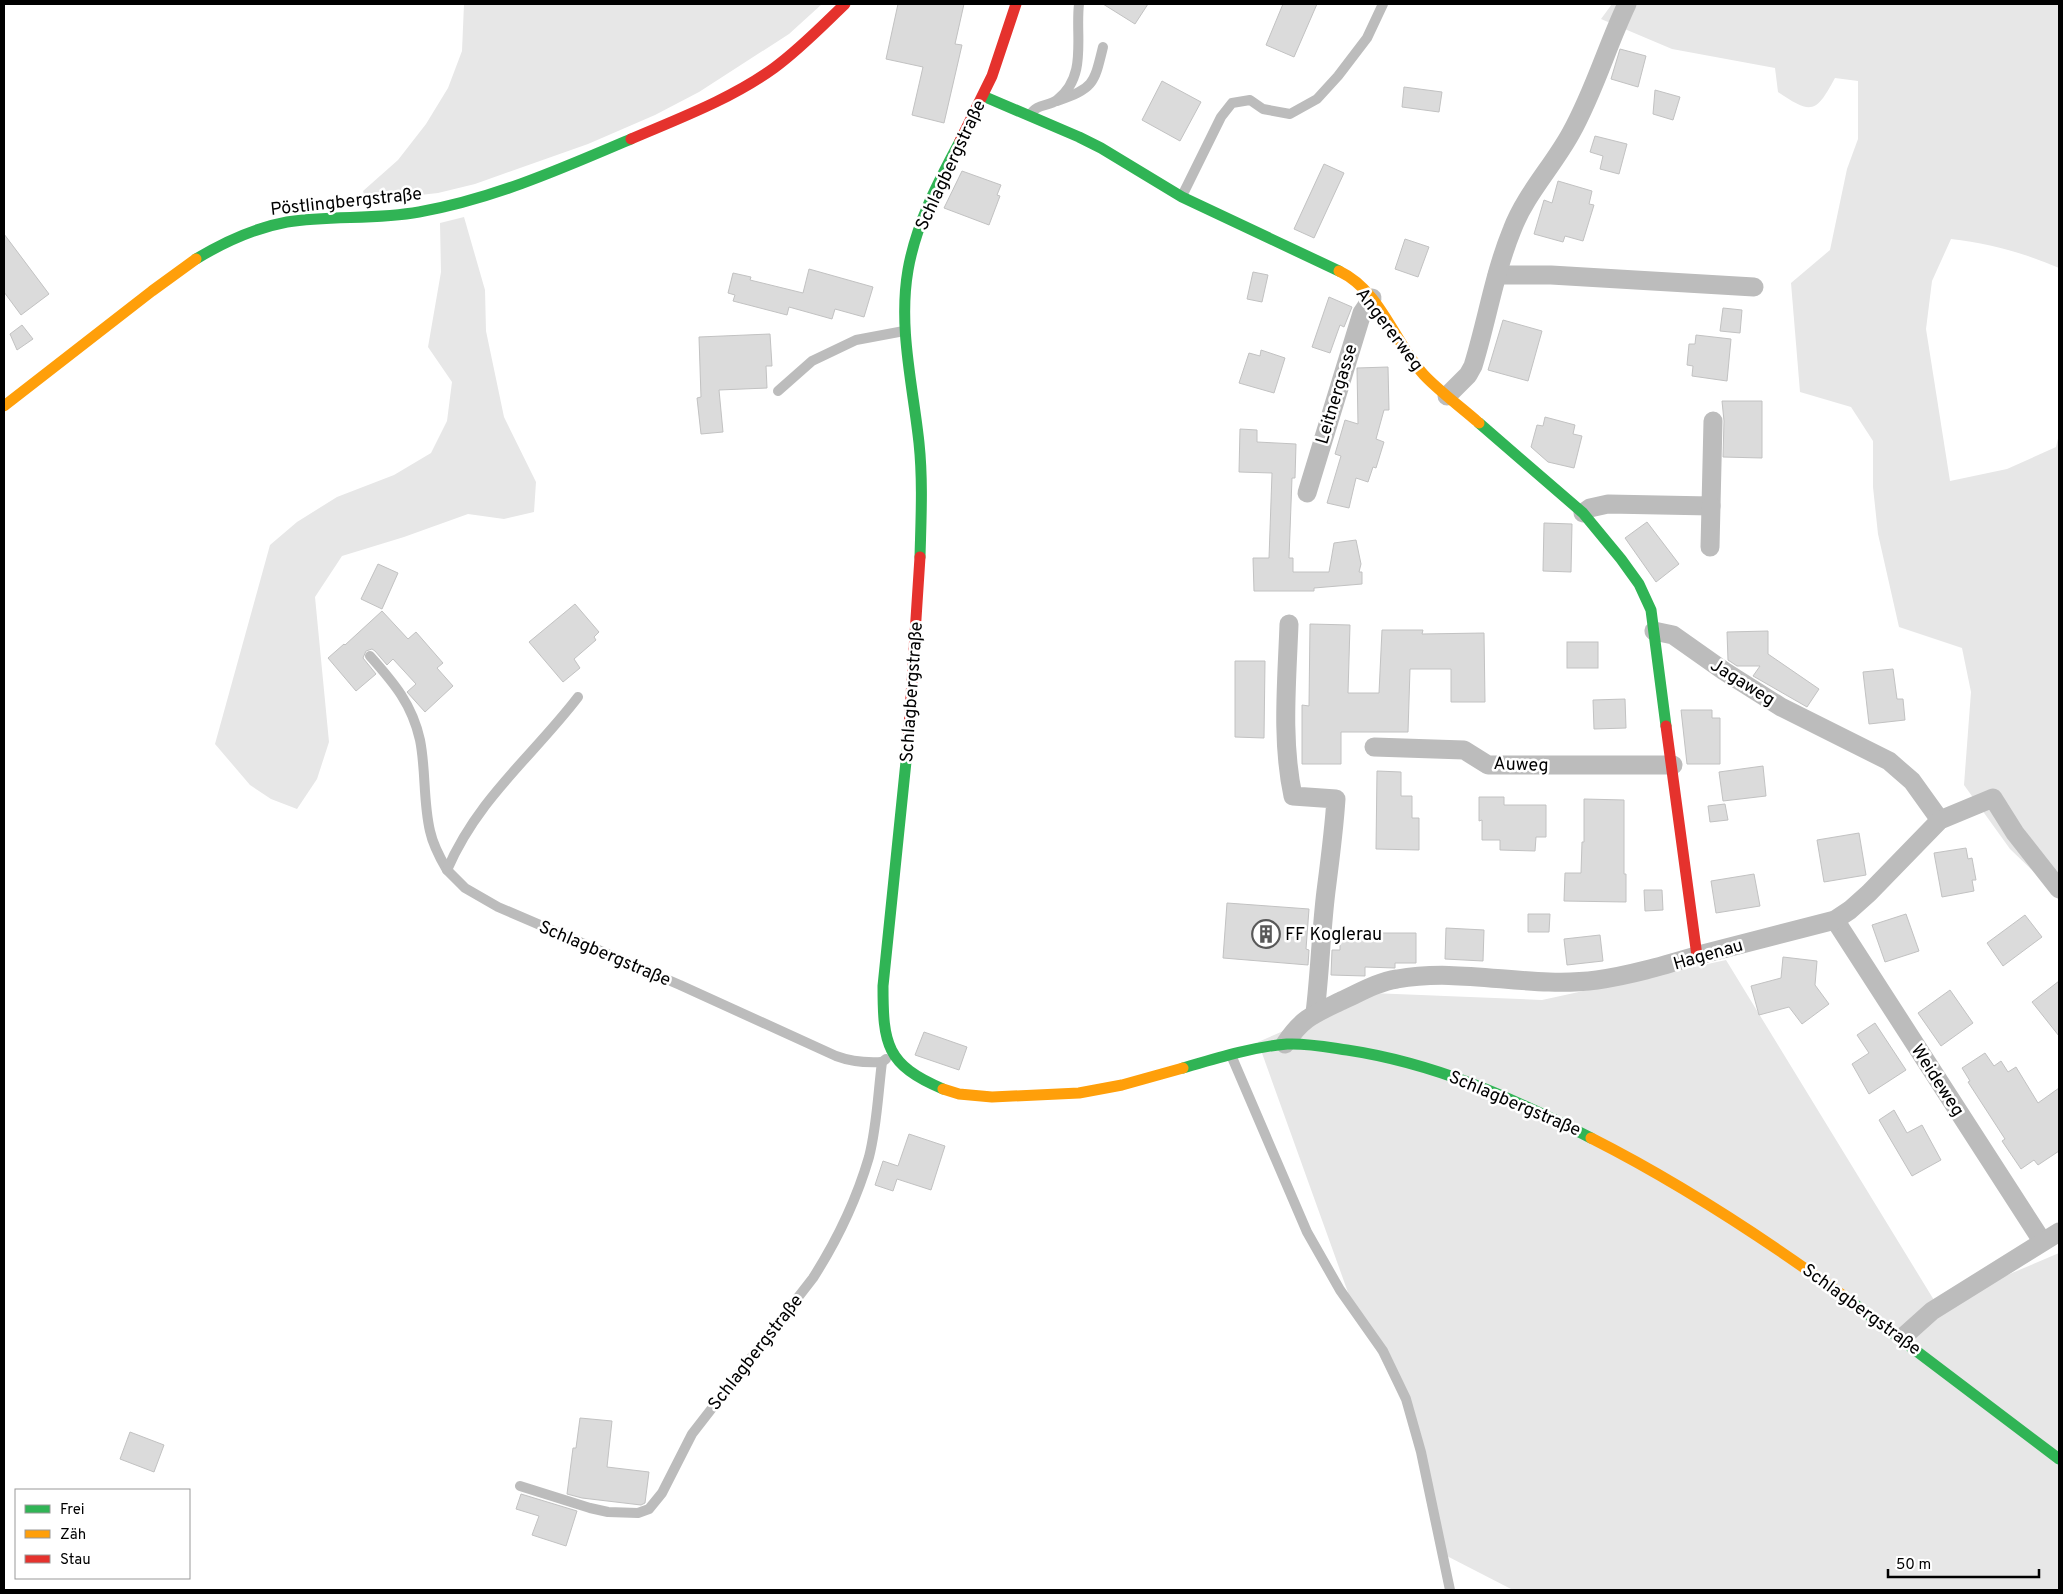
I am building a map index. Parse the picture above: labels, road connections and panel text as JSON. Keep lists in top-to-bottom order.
{
  "streets": {
    "street": [
      "Schlagbergstraße",
      "Pöstlingbergstraße",
      "Angererweg",
      "Leitnergasse",
      "Jagaweg",
      "Auweg",
      "Hagenau",
      "Weideweg"
    ]
  },
  "crossings": [
    ["Schlagbergstraße", "Angererweg"],
    ["Schlagbergstraße", "Hagenau"],
    ["Angererweg", "Leitnergasse"],
    ["Jagaweg", "Hagenau"],
    ["Hagenau", "Weideweg"]
  ],
  "places": {
    "building": ["FF Koglerau"]
  },
  "legend": ["Frei", "Zäh", "Stau"],
  "scale_bar": "50 m"
}
